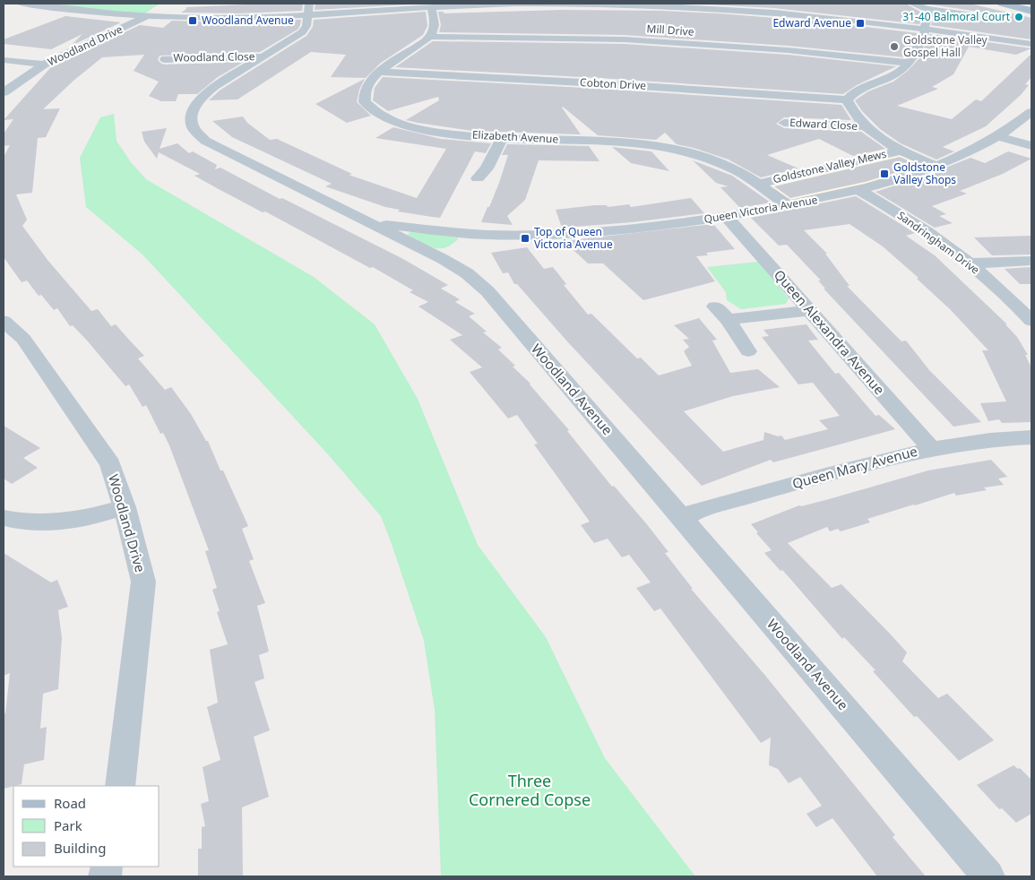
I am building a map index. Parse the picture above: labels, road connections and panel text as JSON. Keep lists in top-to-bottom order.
{
  "streets": {
    "street": [
      "Mill Drive",
      "Woodland Drive",
      "Woodland Close",
      "Cobton Drive",
      "Edward Close",
      "Elizabeth Avenue",
      "Goldstone Valley Mews",
      "Queen Victoria Avenue",
      "Sandringham Drive",
      "Queen Alexandra Avenue",
      "Woodland Avenue",
      "Queen Mary Avenue"
    ]
  },
  "crossings": [
    ["Mill Drive", "Elizabeth Avenue"],
    ["Woodland Close", "Woodland Avenue"],
    ["Cobton Drive", "Elizabeth Avenue"],
    ["Elizabeth Avenue", "Goldstone Valley Mews"],
    ["Elizabeth Avenue", "Queen Victoria Avenue"],
    ["Queen Victoria Avenue", "Sandringham Drive"],
    ["Queen Victoria Avenue", "Queen Alexandra Avenue"],
    ["Queen Victoria Avenue", "Woodland Avenue"],
    ["Queen Alexandra Avenue", "Queen Mary Avenue"],
    ["Woodland Avenue", "Queen Mary Avenue"]
  ],
  "parks": ["Three Cornered Copse"],
  "places": {
    "other": ["31-40 Balmoral Court", "Goldstone Valley Gospel Hall"],
    "transit": [
      "Woodland Avenue",
      "Edward Avenue",
      "Goldstone Valley Shops",
      "Top of Queen Victoria Avenue"
    ]
  },
  "legend": ["Road", "Park", "Building"]
}
